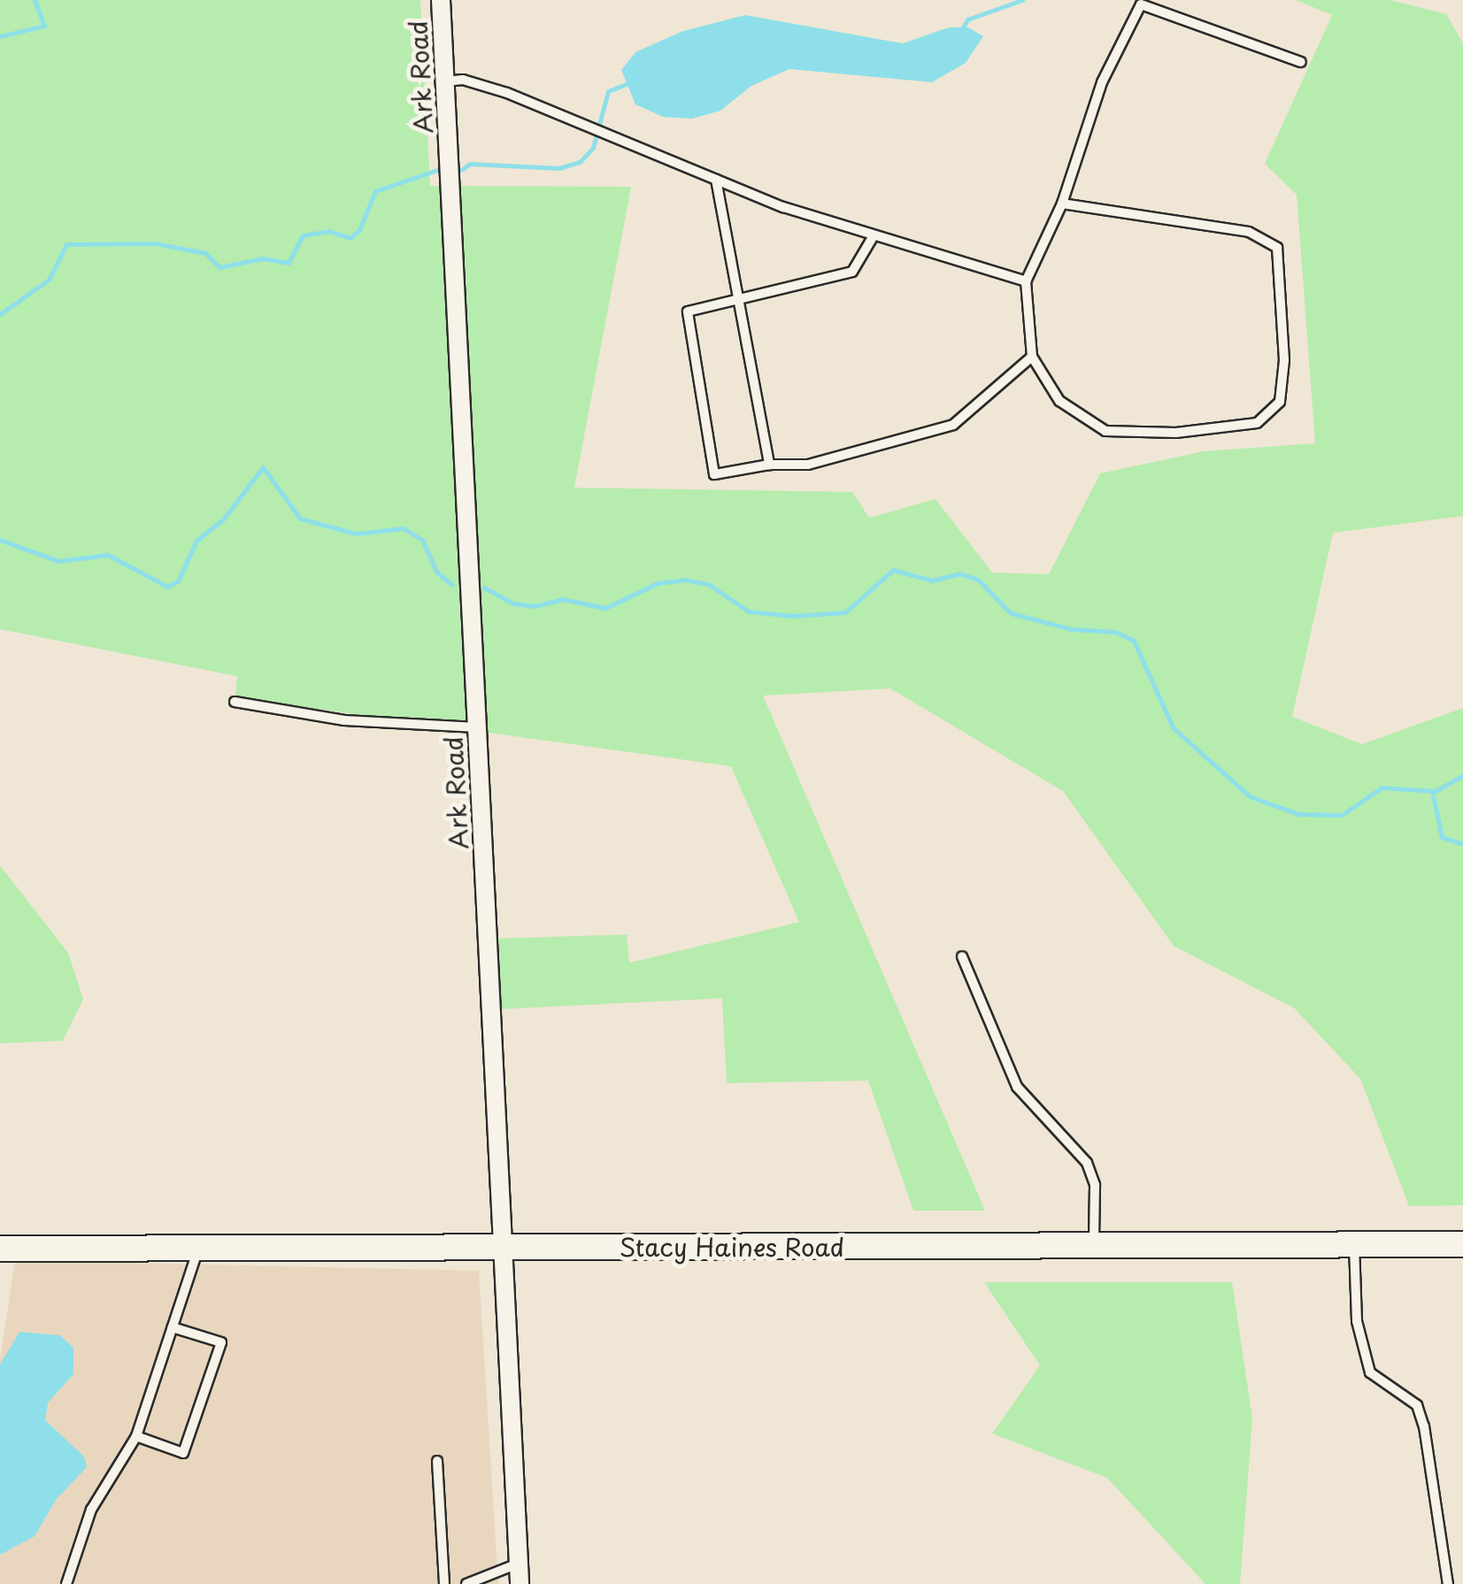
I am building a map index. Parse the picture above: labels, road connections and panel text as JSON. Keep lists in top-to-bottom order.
{
  "streets": {
    "street": ["Ark Road", "Stacy Haines Road"]
  },
  "crossings": [
    ["Ark Road", "Stacy Haines Road"]
  ]
}
